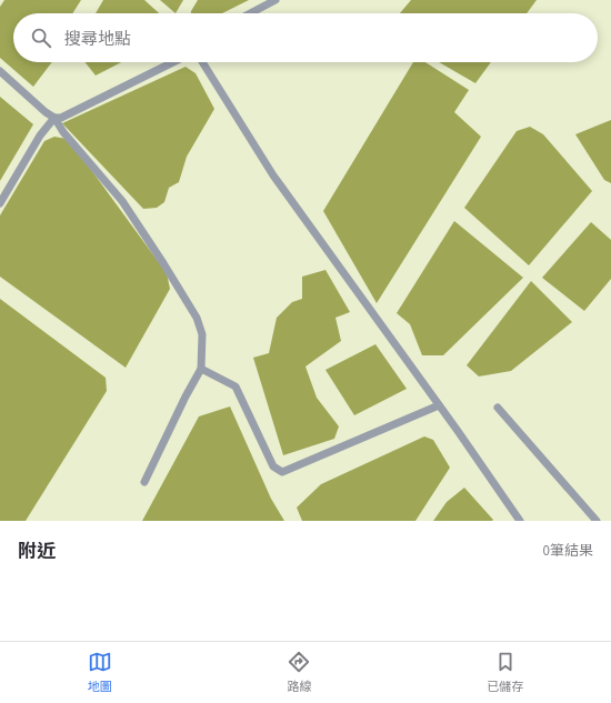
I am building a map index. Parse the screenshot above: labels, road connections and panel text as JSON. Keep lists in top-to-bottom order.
{
  "page": {
    "search": "搜尋地點",
    "heading": ["附近", "0筆結果"],
    "nav": ["地圖", "路線", "已儲存"]
  }
}
